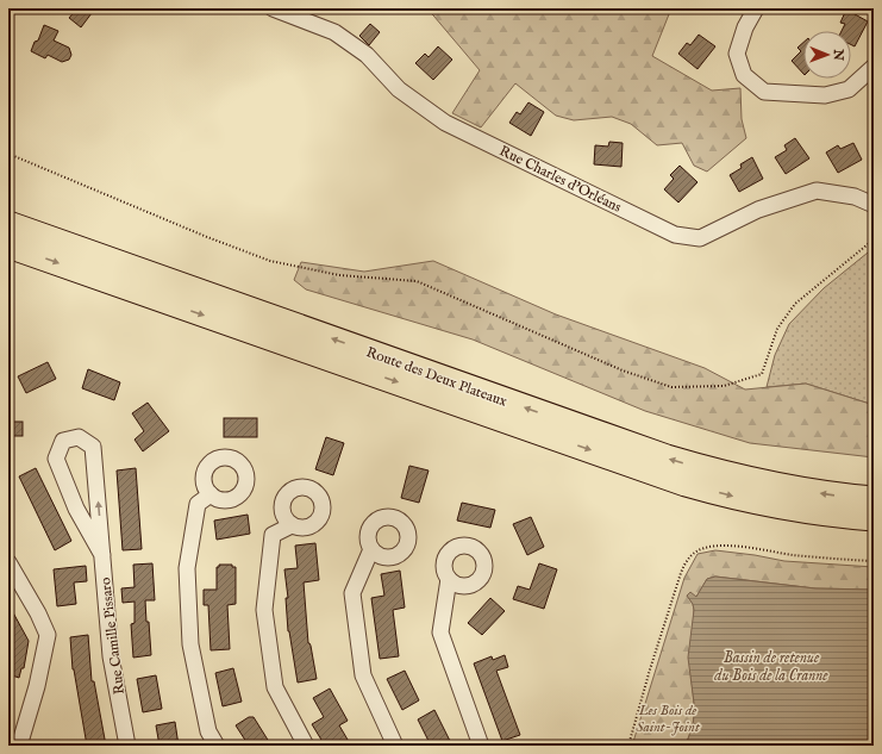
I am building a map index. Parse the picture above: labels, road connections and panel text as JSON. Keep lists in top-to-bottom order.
{
  "streets": {
    "main road": ["Route des Deux Plateaux"],
    "street": ["Rue Charles d'Orléans", "Rue Camille Pissaro"]
  },
  "water": ["Bassin de retenue du Bois de la Cranne"],
  "parks": ["Les Bois de Saint-Joint"],
  "north": "right"
}
